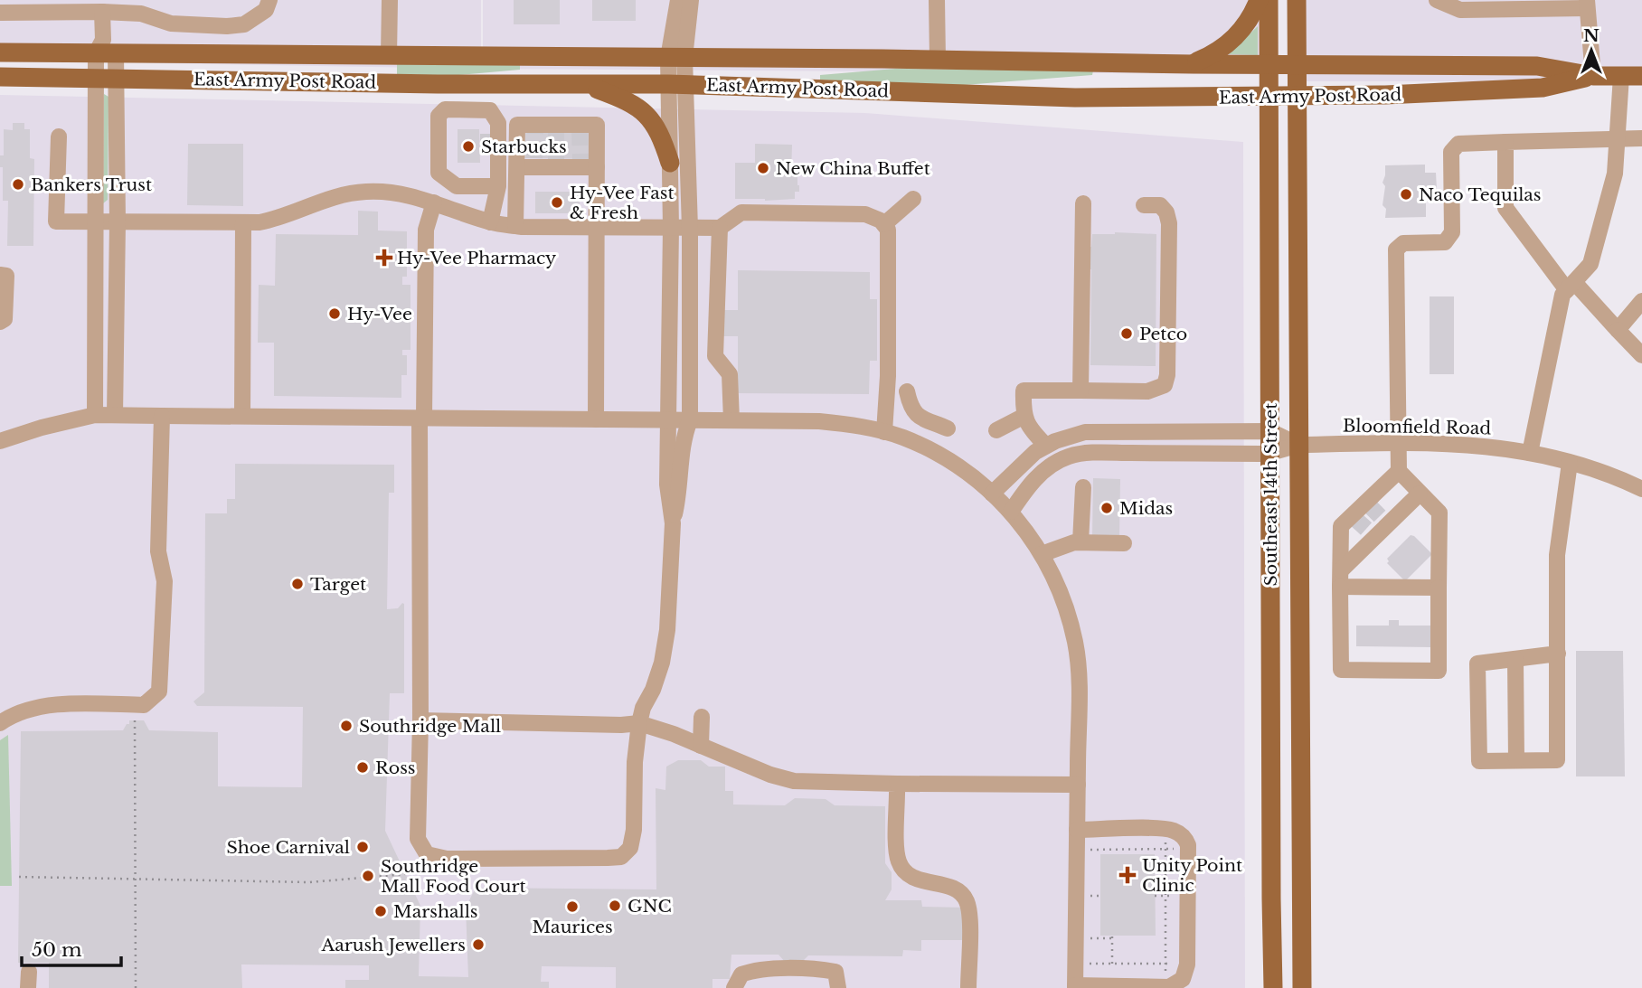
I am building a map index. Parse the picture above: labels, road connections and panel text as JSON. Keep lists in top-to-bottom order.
{
  "streets": {
    "main road": ["East Army Post Road", "Southeast 14th Street"],
    "street": ["Bloomfield Road"]
  },
  "crossings": [
    ["East Army Post Road", "Southeast 14th Street"],
    ["Bloomfield Road", "Southeast 14th Street"]
  ],
  "places": {
    "other": [
      "Starbucks",
      "New China Buffet",
      "Bankers Trust",
      "Naco Tequilas",
      "Hy-Vee Fast & Fresh",
      "Hy-Vee",
      "Petco",
      "Midas",
      "Target",
      "Southridge Mall",
      "Ross",
      "Shoe Carnival",
      "Southridge Mall Food Court",
      "GNC",
      "Maurices",
      "Marshalls",
      "Aarush Jewellers"
    ],
    "health": ["Hy-Vee Pharmacy", "Unity Point Clinic"]
  },
  "scale_bar": "50 m",
  "north": "top"
}
